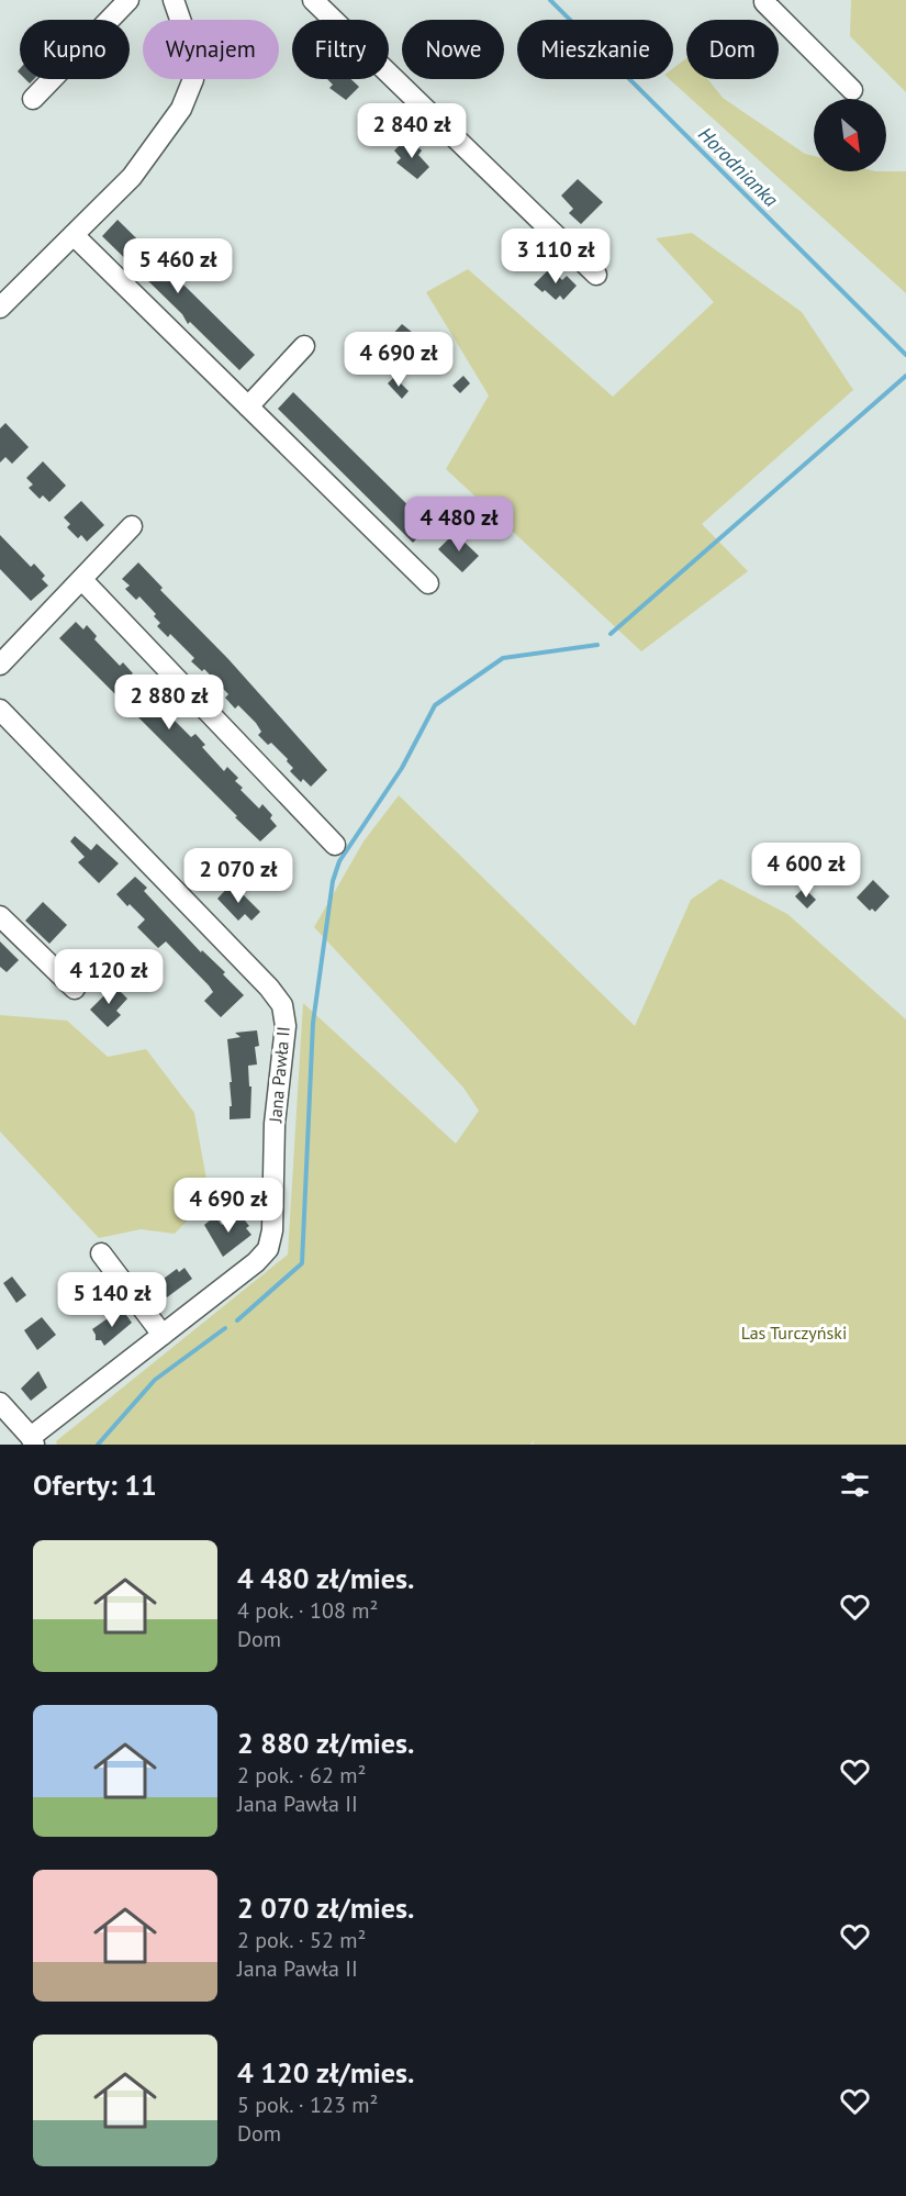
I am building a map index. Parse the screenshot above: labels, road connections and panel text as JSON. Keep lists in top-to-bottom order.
{
  "streets": {
    "street": ["Jana Pawła II"]
  },
  "water": ["Horodnianka"],
  "parks": ["Las Turczyński"],
  "north": "bottom right",
  "page": {
    "chip": [
      "Kupno",
      "Wynajem",
      "Filtry",
      "Nowe",
      "Mieszkanie",
      "Dom"
    ],
    "price": [
      "2 840 zł",
      "3 110 zł",
      "5 460 zł",
      "4 690 zł",
      "4 480 zł",
      "2 880 zł",
      "4 600 zł",
      "2 070 zł",
      "4 120 zł",
      "4 690 zł",
      "5 140 zł"
    ],
    "heading": "Oferty: 11",
    "list": [
      {
        "name": "4 480 zł/mies.",
        "note": "4 pok. · 108 m² · Dom"
      },
      {
        "name": "2 880 zł/mies.",
        "note": "2 pok. · 62 m² · Jana Pawła II"
      },
      {
        "name": "2 070 zł/mies.",
        "note": "2 pok. · 52 m² · Jana Pawła II"
      },
      {
        "name": "4 120 zł/mies.",
        "note": "5 pok. · 123 m² · Dom"
      }
    ]
  }
}
